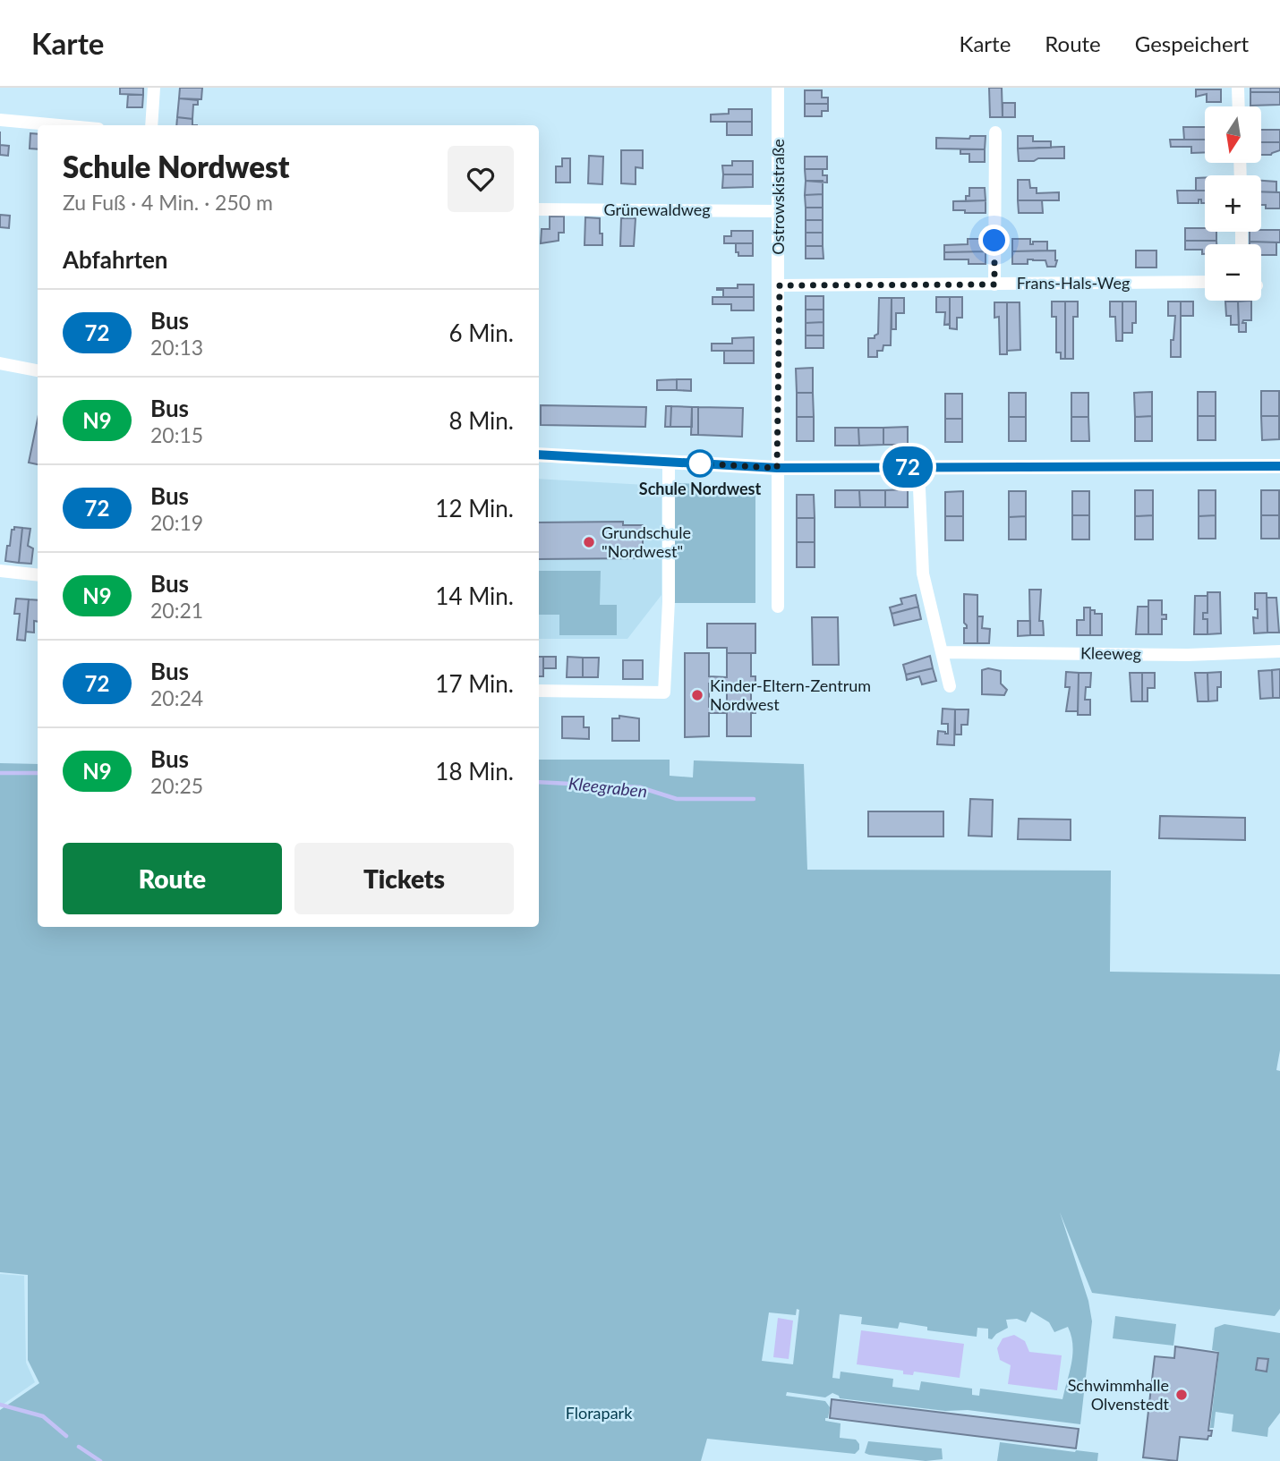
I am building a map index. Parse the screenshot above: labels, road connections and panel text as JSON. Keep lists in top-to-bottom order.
{
  "streets": {
    "street": [
      "Ostrowskistraße",
      "Grünewaldweg",
      "Frans-Hals-Weg",
      "Kleeweg"
    ]
  },
  "crossings": [
    ["Ostrowskistraße", "Grünewaldweg"],
    ["Ostrowskistraße", "Frans-Hals-Weg"]
  ],
  "water": ["Kleegraben"],
  "parks": ["Florapark"],
  "places": [
    "Schule Nordwest",
    "Grundschule \"Nordwest\"",
    "Kinder-Eltern-Zentrum Nordwest",
    "Schwimmhalle Olvenstedt"
  ],
  "lines": ["bus line 72"],
  "north": "bottom",
  "page": {
    "header": "Karte",
    "nav": ["Karte", "Route", "Gespeichert"],
    "on_map": "72",
    "map_buttons": ["+", "−"],
    "heading": [
      ["Schule Nordwest", "Zu Fuß · 4 Min. · 250 m"],
      "Abfahrten"
    ],
    "list": [
      {
        "mark": "72",
        "name": "Bus",
        "note": "20:13",
        "value": "6 Min."
      },
      {
        "mark": "N9",
        "name": "Bus",
        "note": "20:15",
        "value": "8 Min."
      },
      {
        "mark": "72",
        "name": "Bus",
        "note": "20:19",
        "value": "12 Min."
      },
      {
        "mark": "N9",
        "name": "Bus",
        "note": "20:21",
        "value": "14 Min."
      },
      {
        "mark": "72",
        "name": "Bus",
        "note": "20:24",
        "value": "17 Min."
      },
      {
        "mark": "N9",
        "name": "Bus",
        "note": "20:25",
        "value": "18 Min."
      }
    ],
    "buttons": ["Route", "Tickets"]
  }
}
